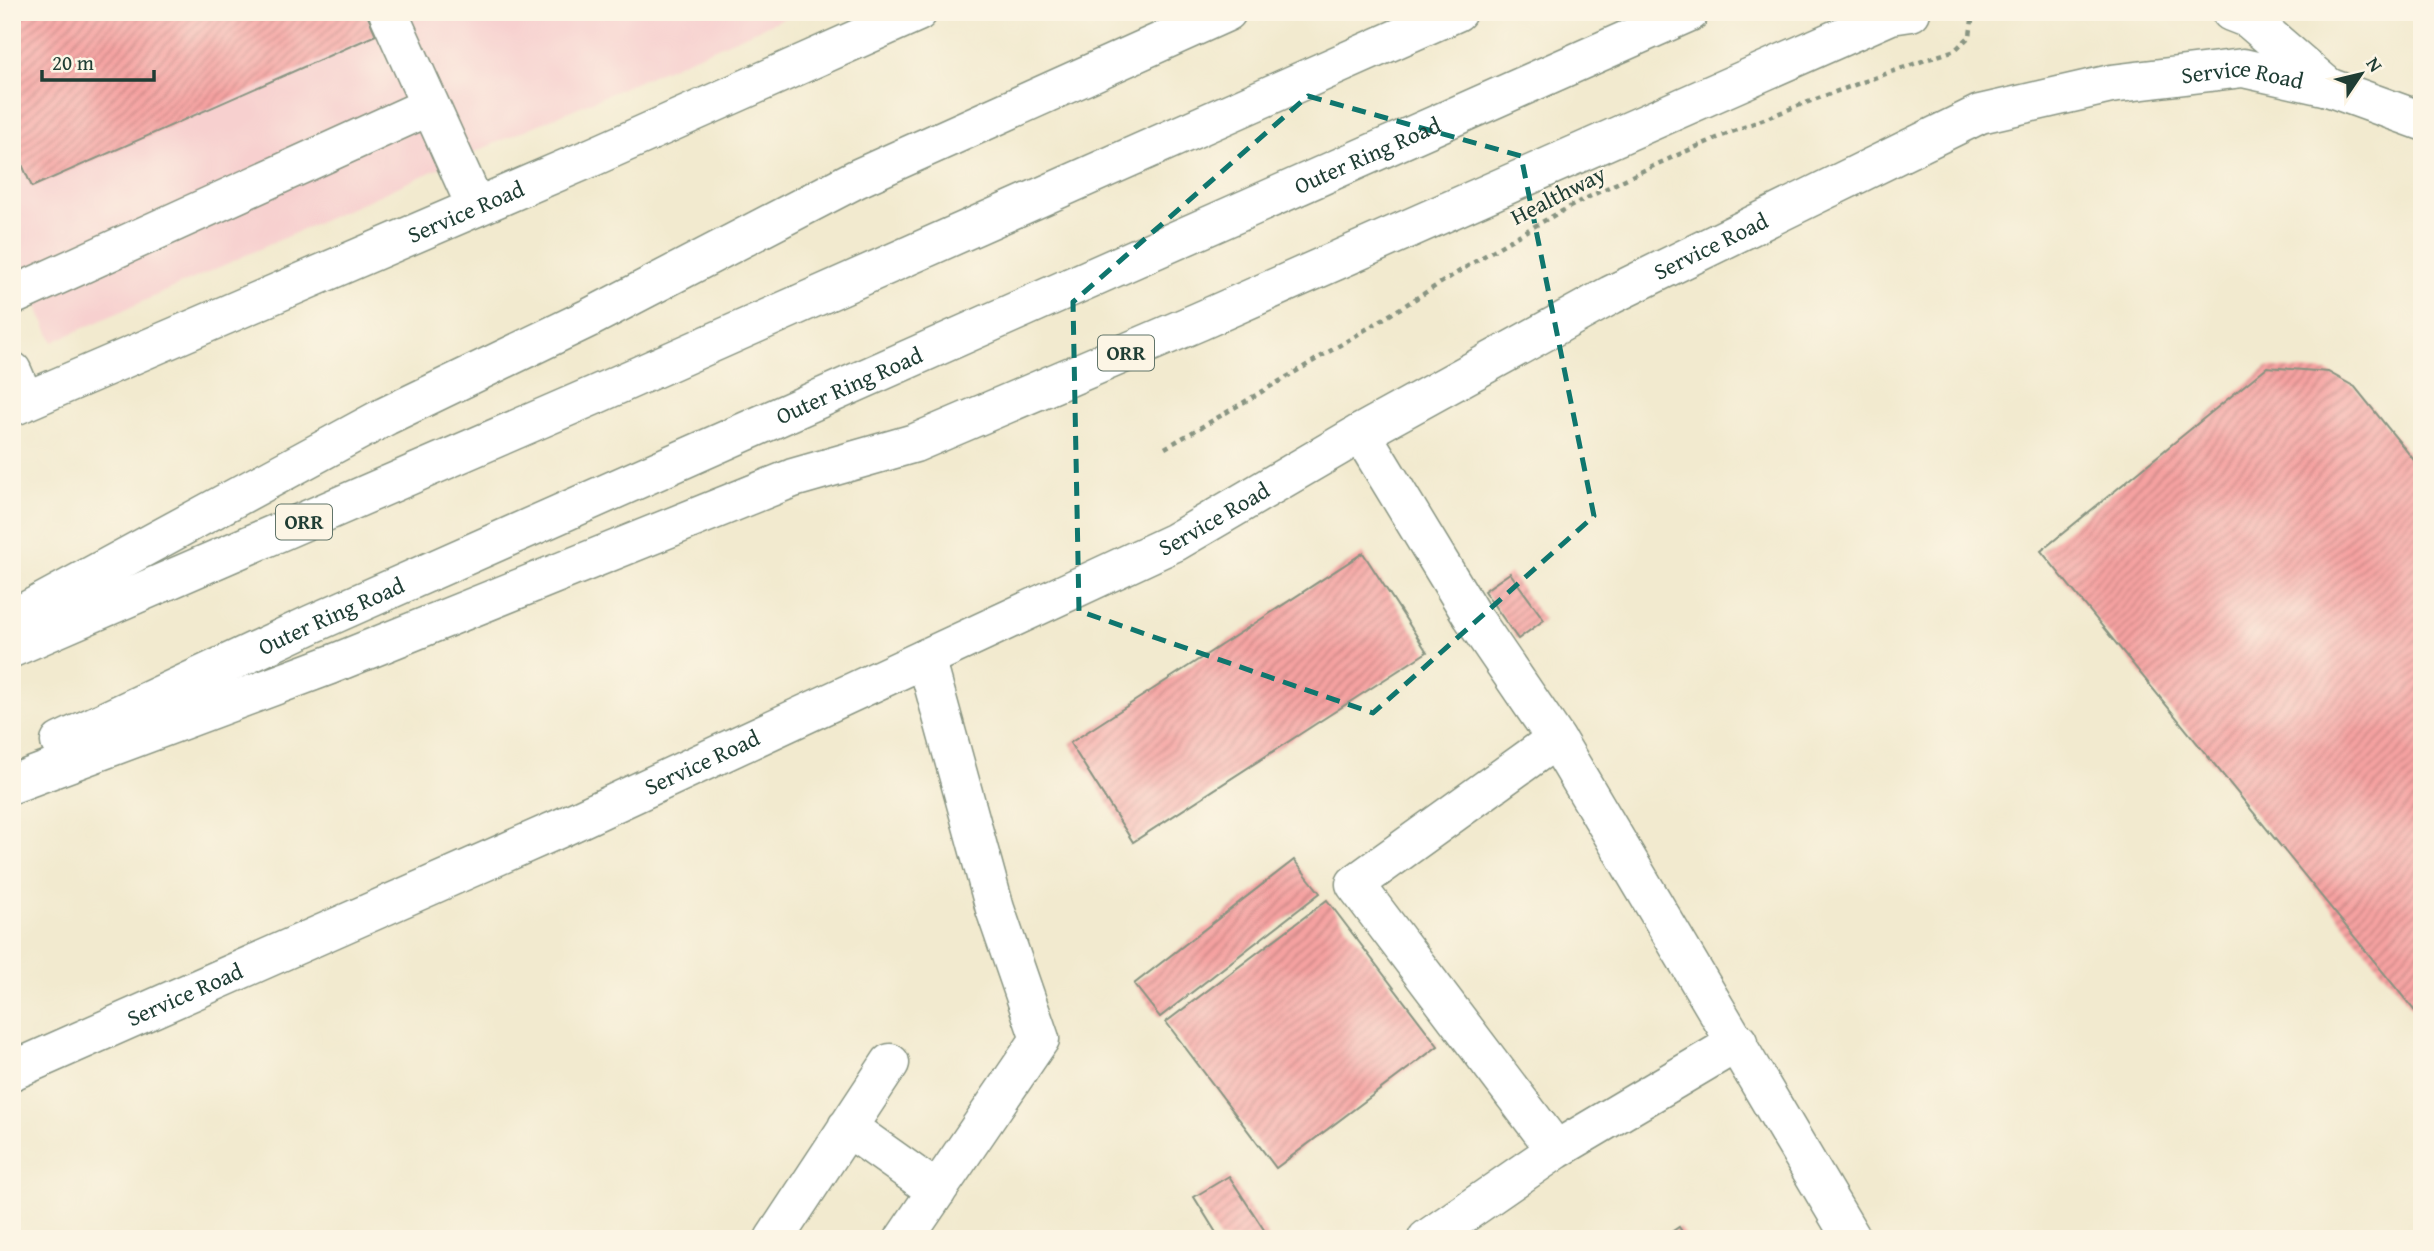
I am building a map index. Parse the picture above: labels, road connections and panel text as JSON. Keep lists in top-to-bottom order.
{
  "streets": {
    "main road": ["Service Road", "Outer Ring Road", "ORR"],
    "path": ["Healthway"]
  },
  "scale_bar": "20 m",
  "north": "top right"
}
